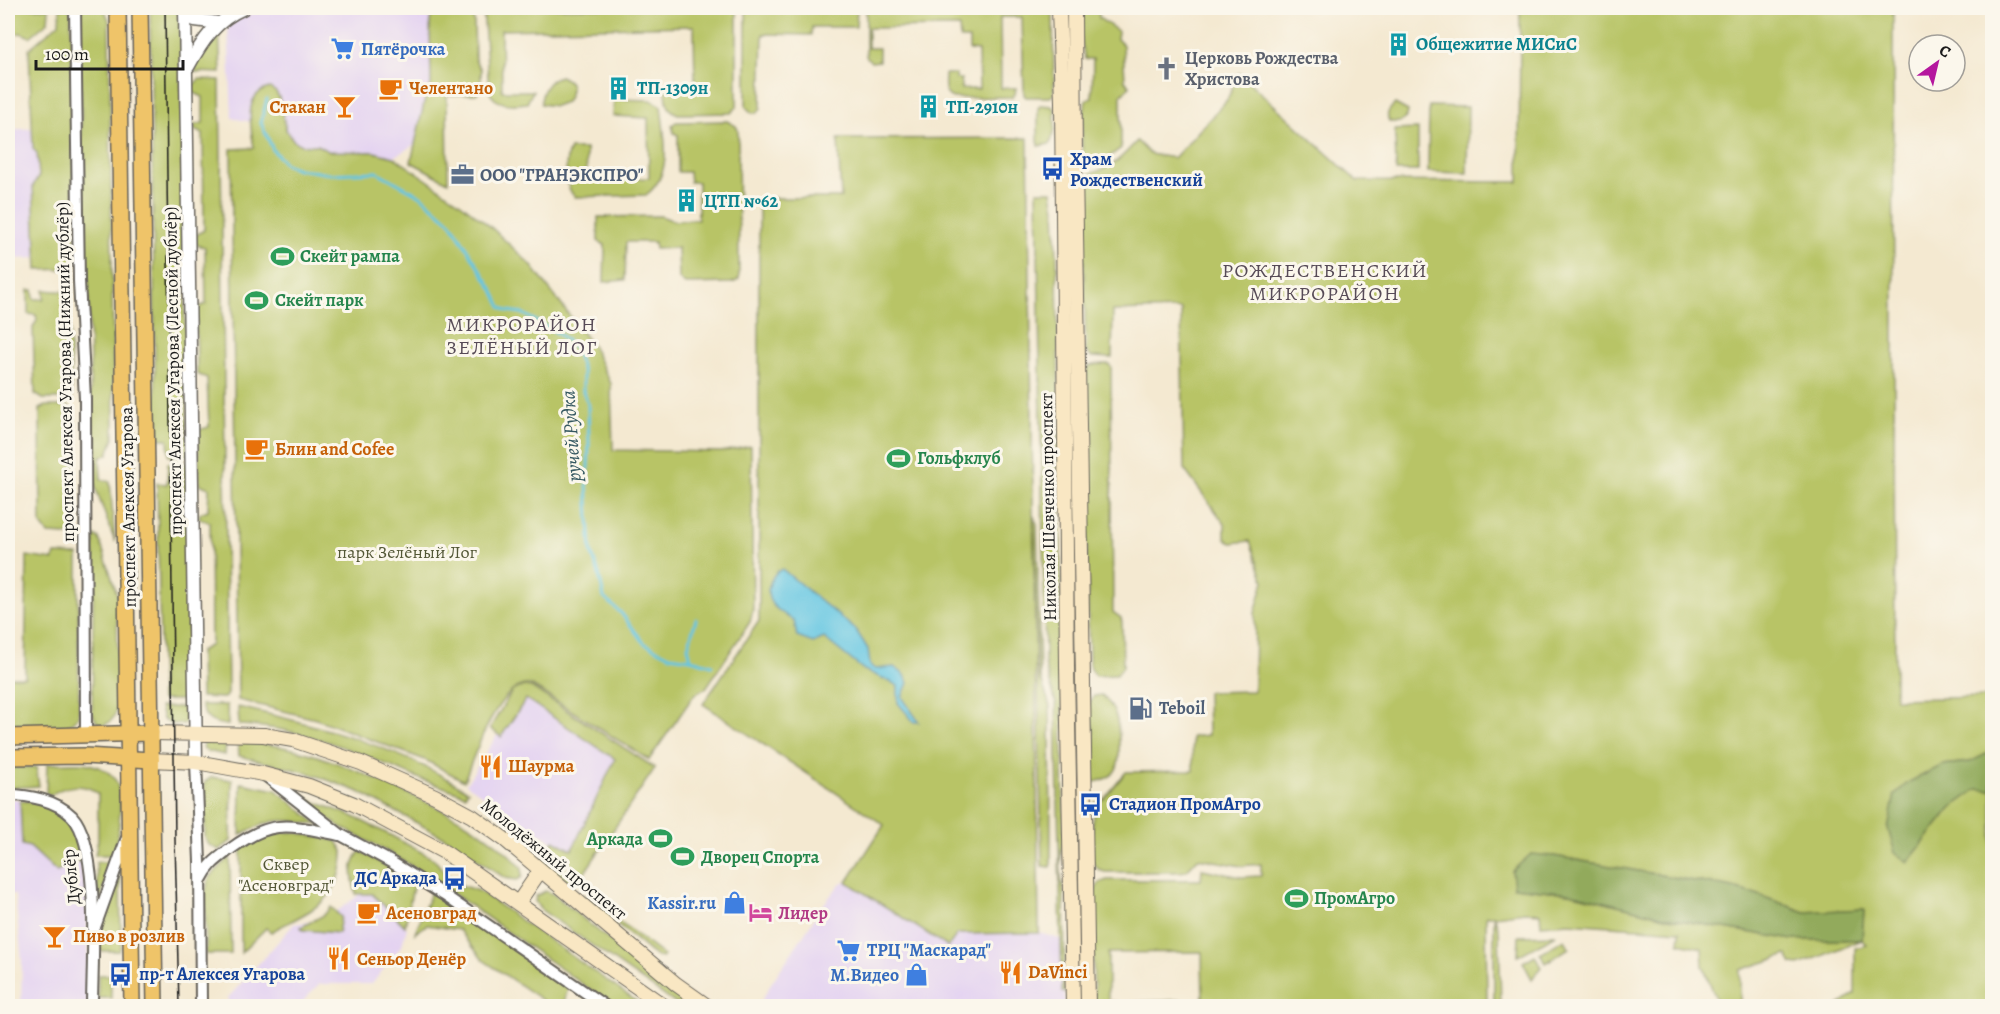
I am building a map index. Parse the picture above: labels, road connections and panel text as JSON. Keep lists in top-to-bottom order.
{
  "streets": {
    "main road": ["проспект Алексея Угарова", "Николая Шевченко проспект", "Молодёжный проспект"],
    "street": ["проспект Алексея Угарова (Лесной дублёр)", "проспект Алексея Угарова (Нижний дублёр)", "Дублёр"]
  },
  "crossings": [
    ["проспект Алексея Угарова (Лесной дублёр)", "Молодёжный проспект"],
    ["проспект Алексея Угарова (Нижний дублёр)", "Молодёжный проспект"],
    ["проспект Алексея Угарова", "Молодёжный проспект"]
  ],
  "districts": ["РОЖДЕСТВЕНСКИЙ МИКРОРАЙОН", "МИКРОРАЙОН ЗЕЛЁНЫЙ ЛОГ"],
  "water": ["ручей Рудка"],
  "parks": ["парк Зелёный Лог", "Сквер \"Асеновград\""],
  "places": {
    "building": [
      "Общежитие МИСиС",
      "ТП-1309н",
      "ТП-2910н",
      "ЦТП №62"
    ],
    "supermarket": ["Пятёрочка", "ТРЦ \"Маскарад\""],
    "church": ["Церковь Рождества Христова"],
    "cafe": ["Челентано", "Блин and Cofee", "Асеновград"],
    "bar": ["Стакан", "Пиво в розлив"],
    "bus stop": [
      "Храм Рождественский",
      "Стадион ПромАгро",
      "ДС Аркада",
      "пр-т Алексея Угарова"
    ],
    "office": ["ООО \"ГРАНЭКСПРО\""],
    "sports": [
      "Скейт рампа",
      "Скейт парк",
      "Гольфклуб",
      "Аркада",
      "Дворец Спорта",
      "ПромАгро"
    ],
    "fuel station": ["Teboil"],
    "restaurant": ["Шаурма", "Сеньор Денёр", "DaVinci"],
    "shop": ["Kassir.ru", "М.Видео"],
    "hotel": ["Лидер"]
  },
  "scale_bar": "100 m",
  "north": "top right"
}
